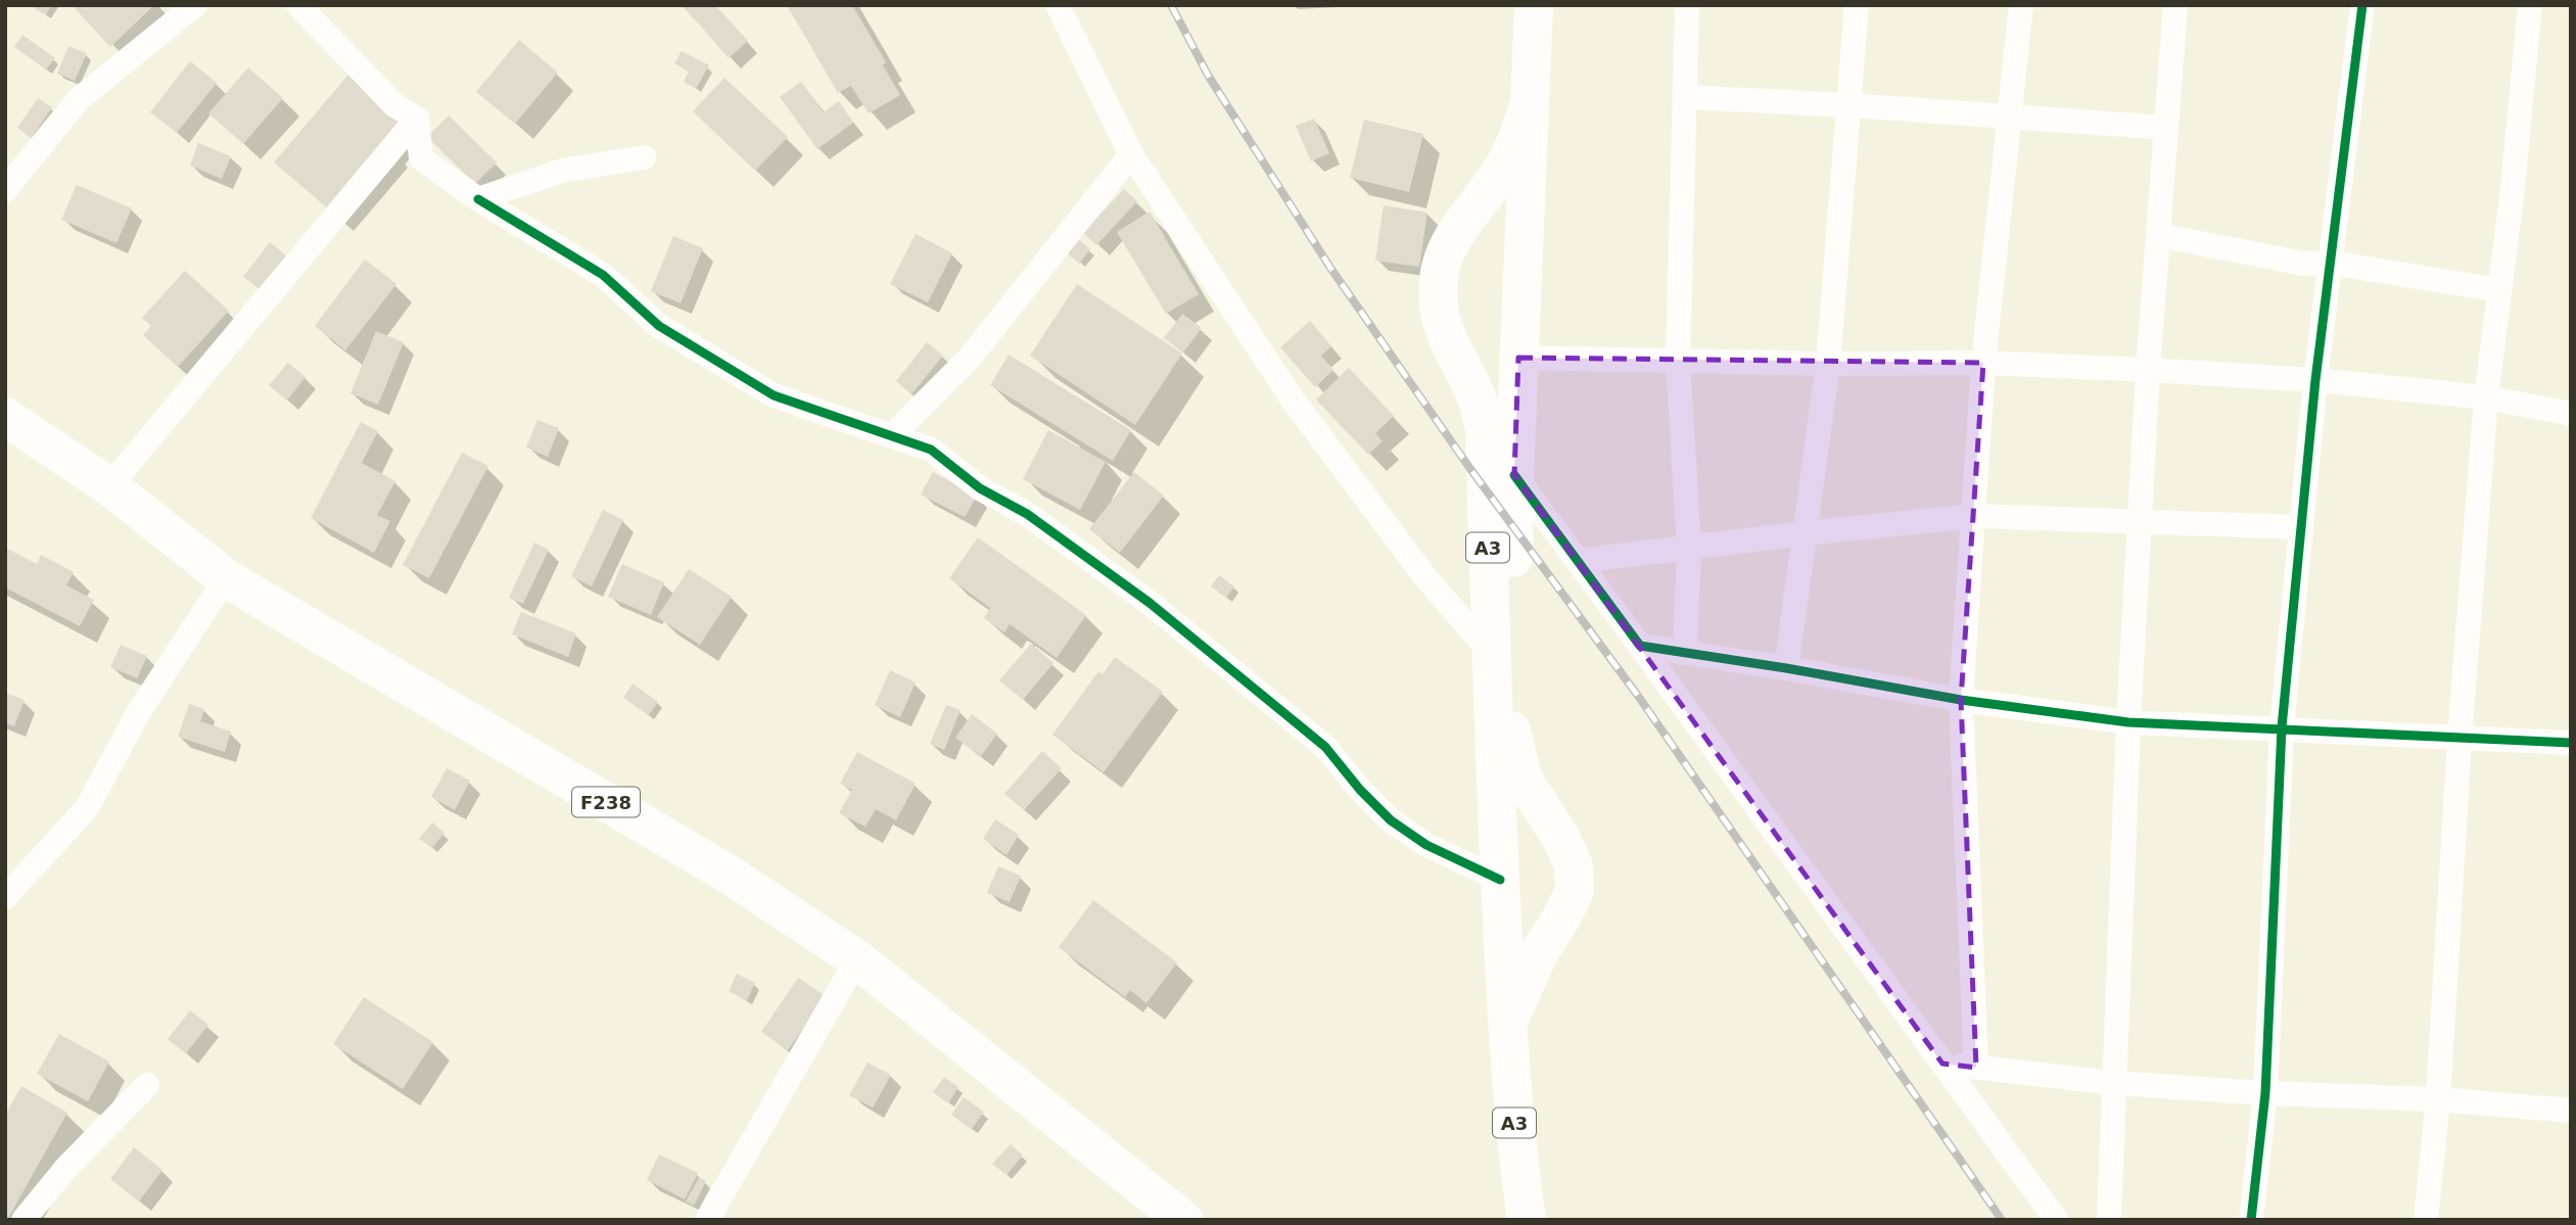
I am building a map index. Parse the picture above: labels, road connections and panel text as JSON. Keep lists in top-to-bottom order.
{
  "streets": {
    "main road": ["A3", "F238"]
  }
}
